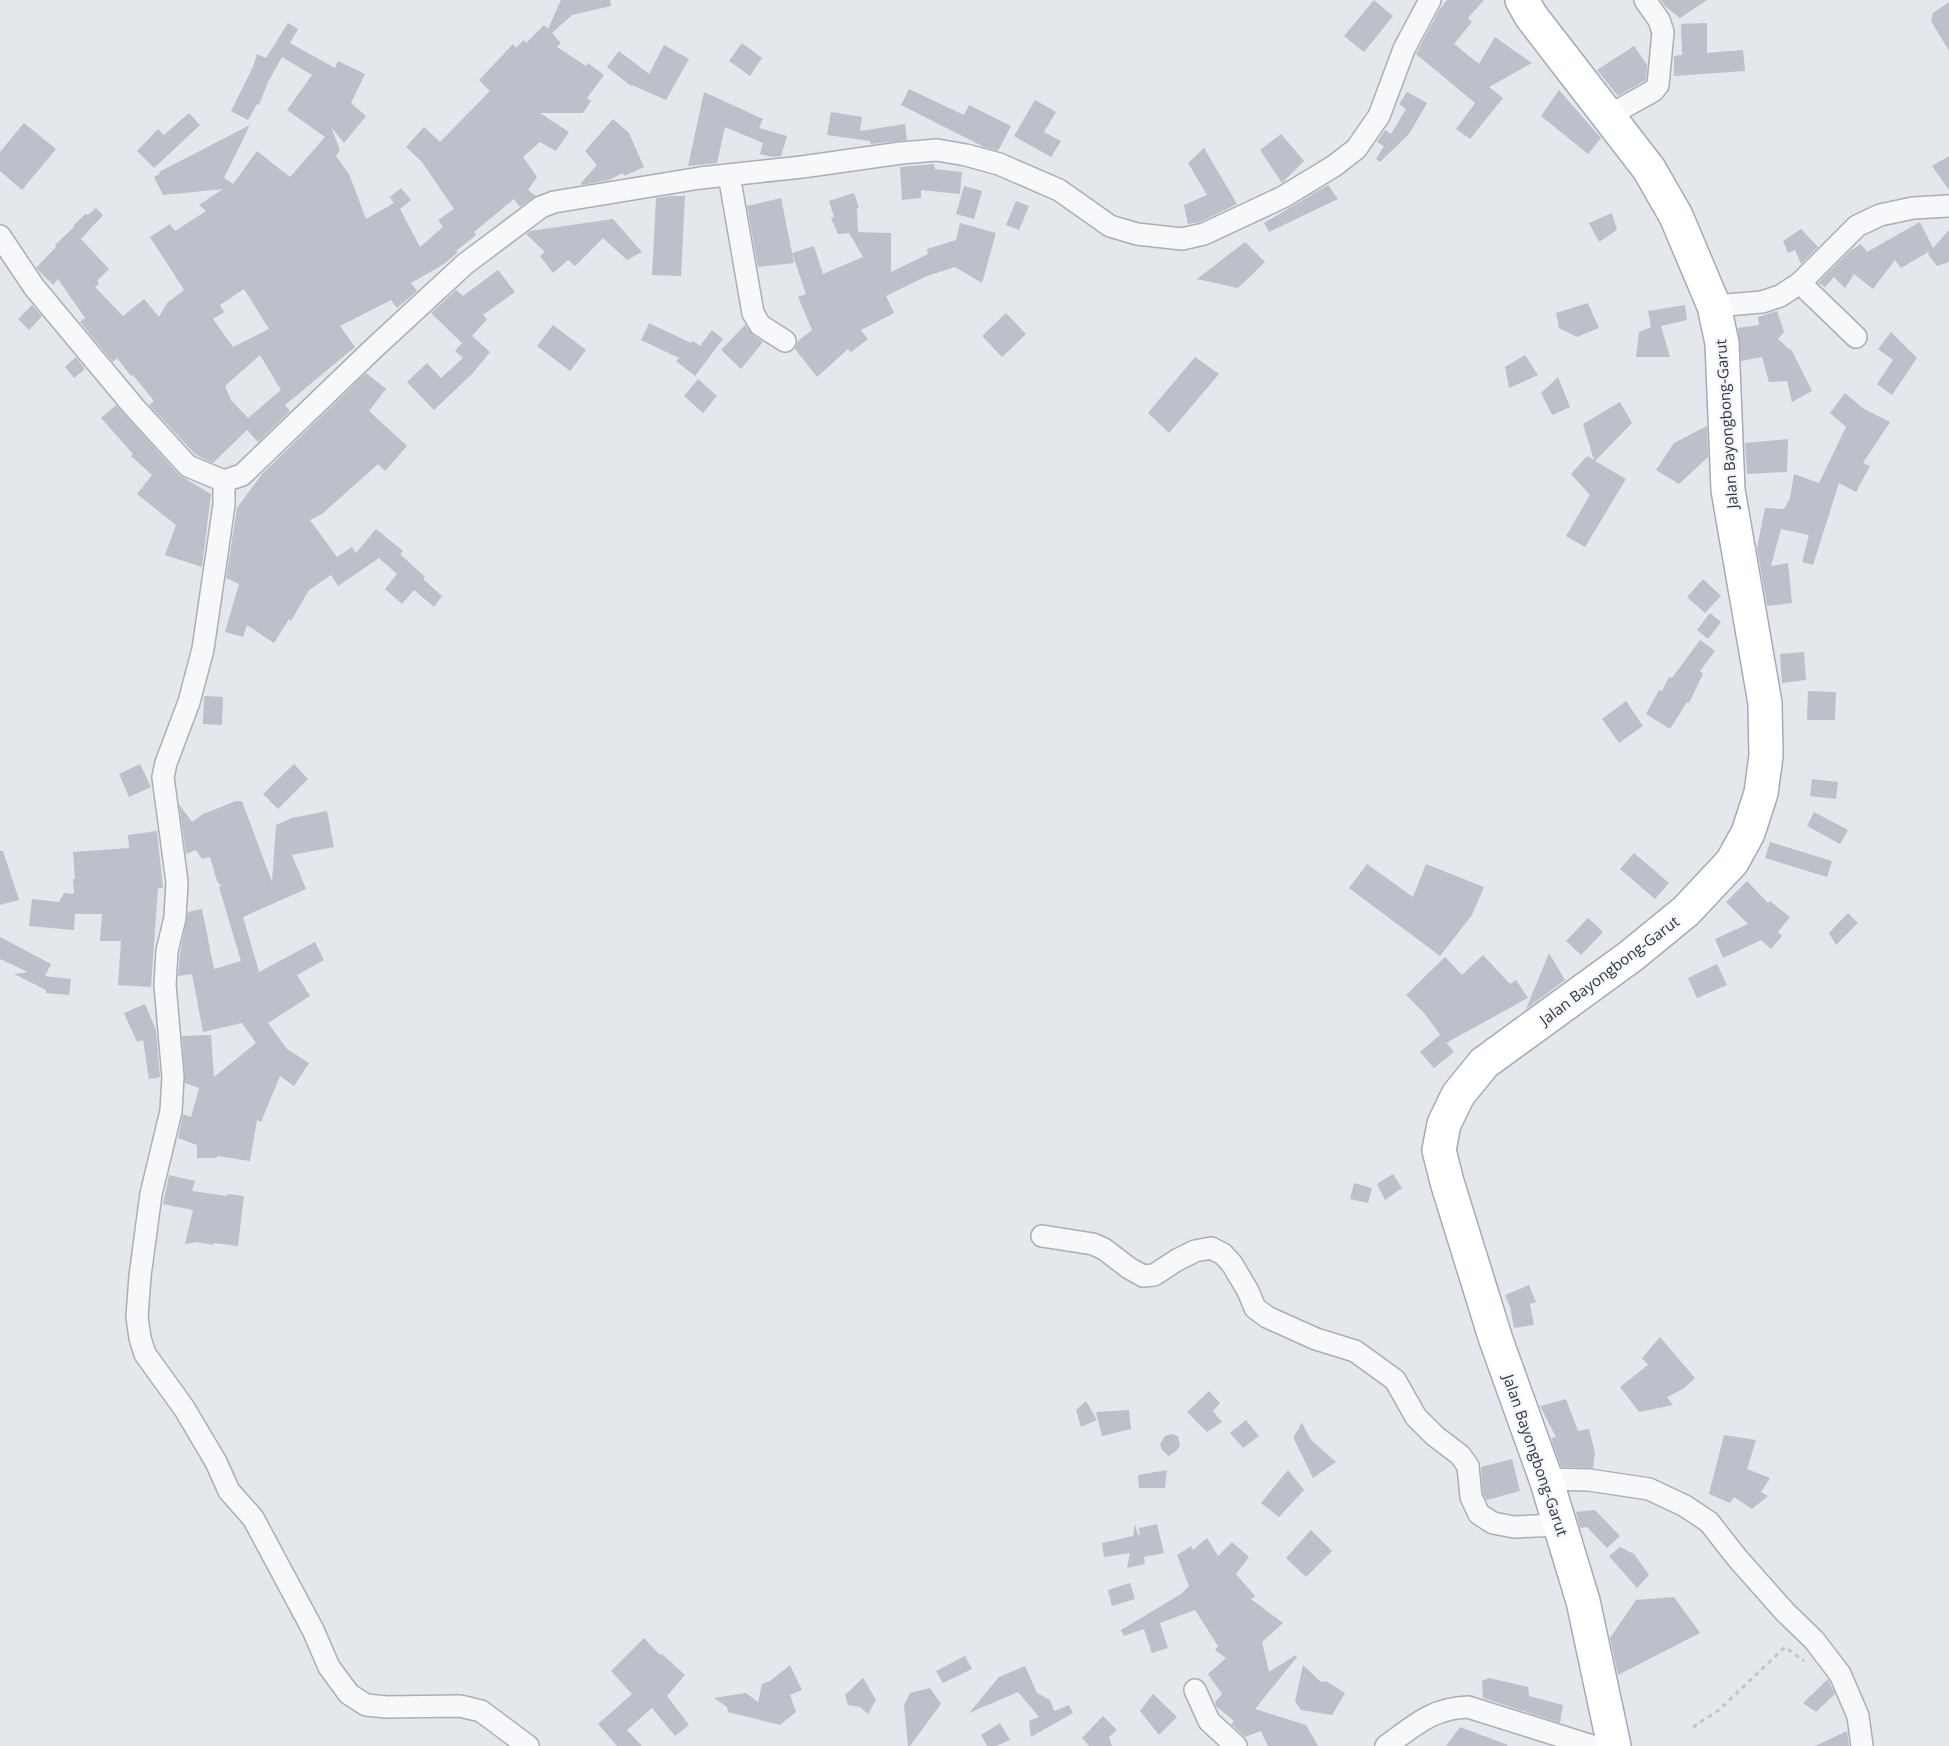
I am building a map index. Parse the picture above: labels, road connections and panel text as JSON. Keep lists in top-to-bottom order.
{
  "streets": {
    "main road": ["Jalan Bayongbong-Garut"]
  }
}
